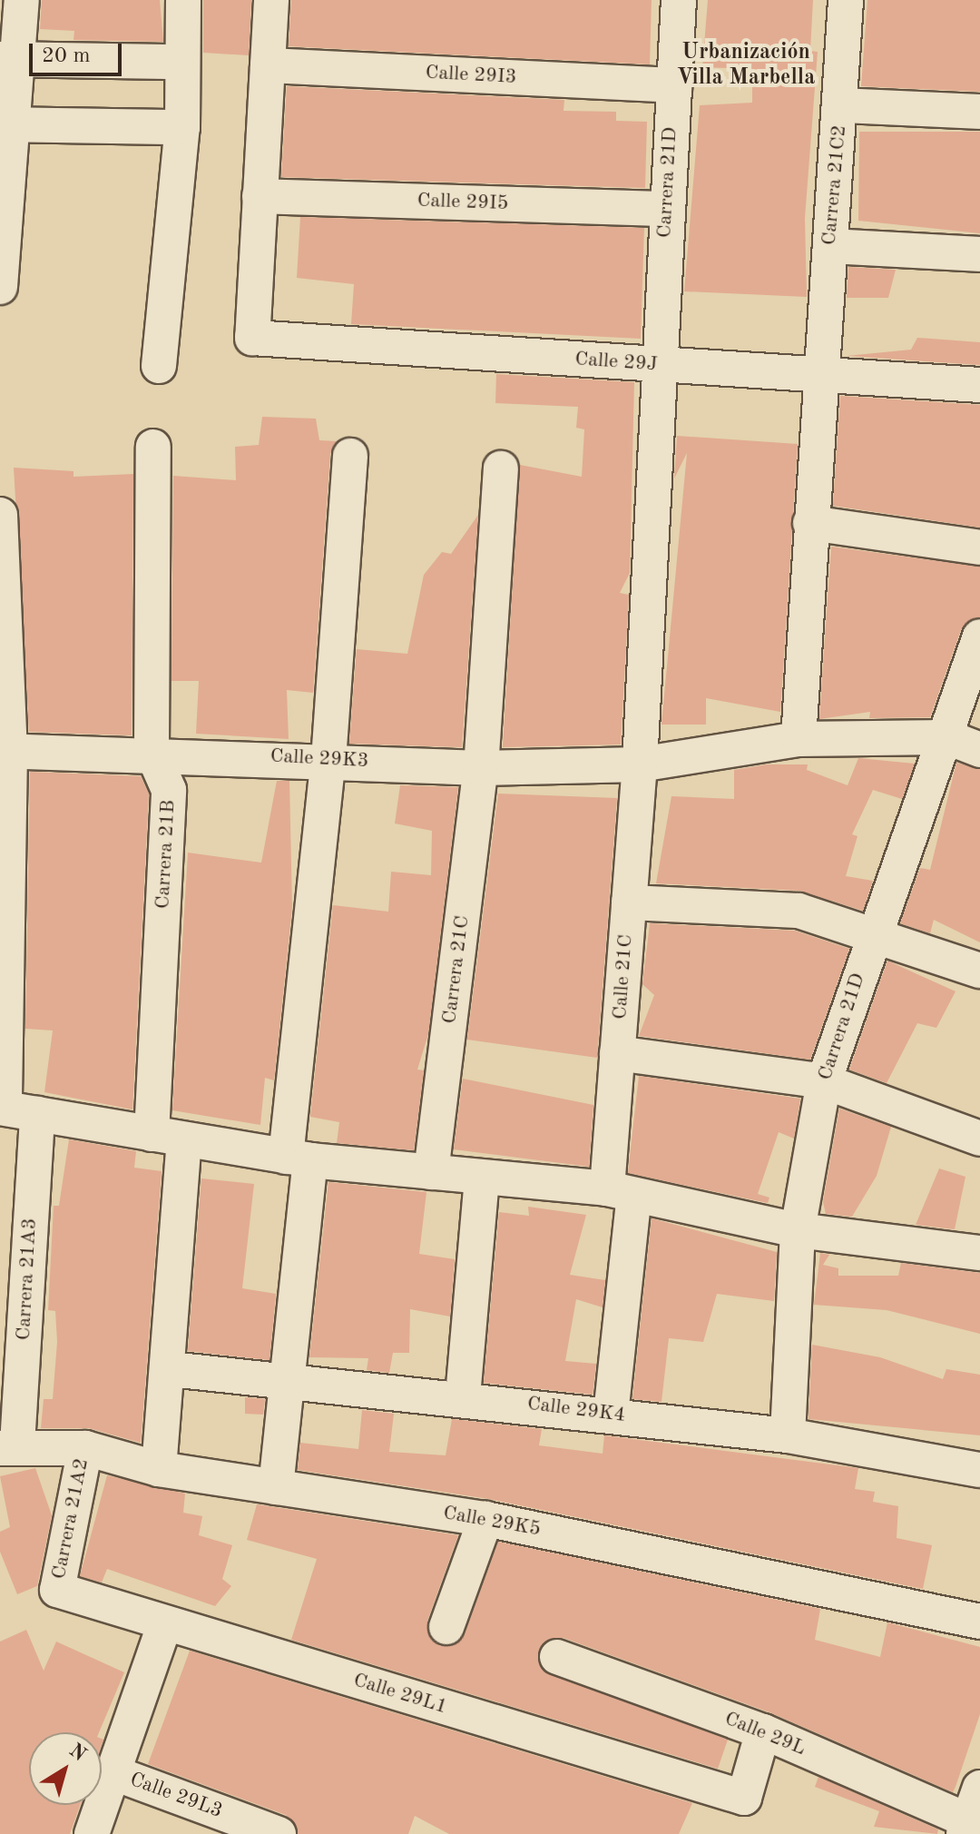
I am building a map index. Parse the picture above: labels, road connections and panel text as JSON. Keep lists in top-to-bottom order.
{
  "streets": {
    "street": [
      "Calle 29I3",
      "Carrera 21D",
      "Carrera 21C2",
      "Calle 29I5",
      "Calle 29J",
      "Calle 29K3",
      "Carrera 21B",
      "Carrera 21C",
      "Calle 21C",
      "Carrera 21A3",
      "Calle 29K4",
      "Carrera 21A2",
      "Calle 29K5",
      "Calle 29L1",
      "Calle 29L",
      "Calle 29L3"
    ]
  },
  "crossings": [
    ["Calle 29I3", "Carrera 21D"],
    ["Carrera 21D", "Calle 29I5"],
    ["Carrera 21D", "Calle 29J"],
    ["Carrera 21D", "Calle 29K3"],
    ["Carrera 21D", "Calle 29K4"],
    ["Carrera 21C2", "Calle 29J"],
    ["Carrera 21C2", "Calle 29K3"],
    ["Calle 29I5", "Calle 29J"],
    ["Calle 29K3", "Carrera 21B"],
    ["Calle 29K3", "Carrera 21C"],
    ["Calle 29K3", "Calle 21C"],
    ["Calle 29K3", "Carrera 21A3"],
    ["Carrera 21B", "Calle 29K4"],
    ["Carrera 21B", "Calle 29K5"],
    ["Calle 21C", "Calle 29K4"],
    ["Carrera 21A3", "Calle 29K5"],
    ["Carrera 21A2", "Calle 29K5"],
    ["Carrera 21A2", "Calle 29L1"],
    ["Calle 29L1", "Calle 29L"]
  ],
  "districts": ["Urbanización Villa Marbella"],
  "scale_bar": "20 m",
  "north": "top right"
}
